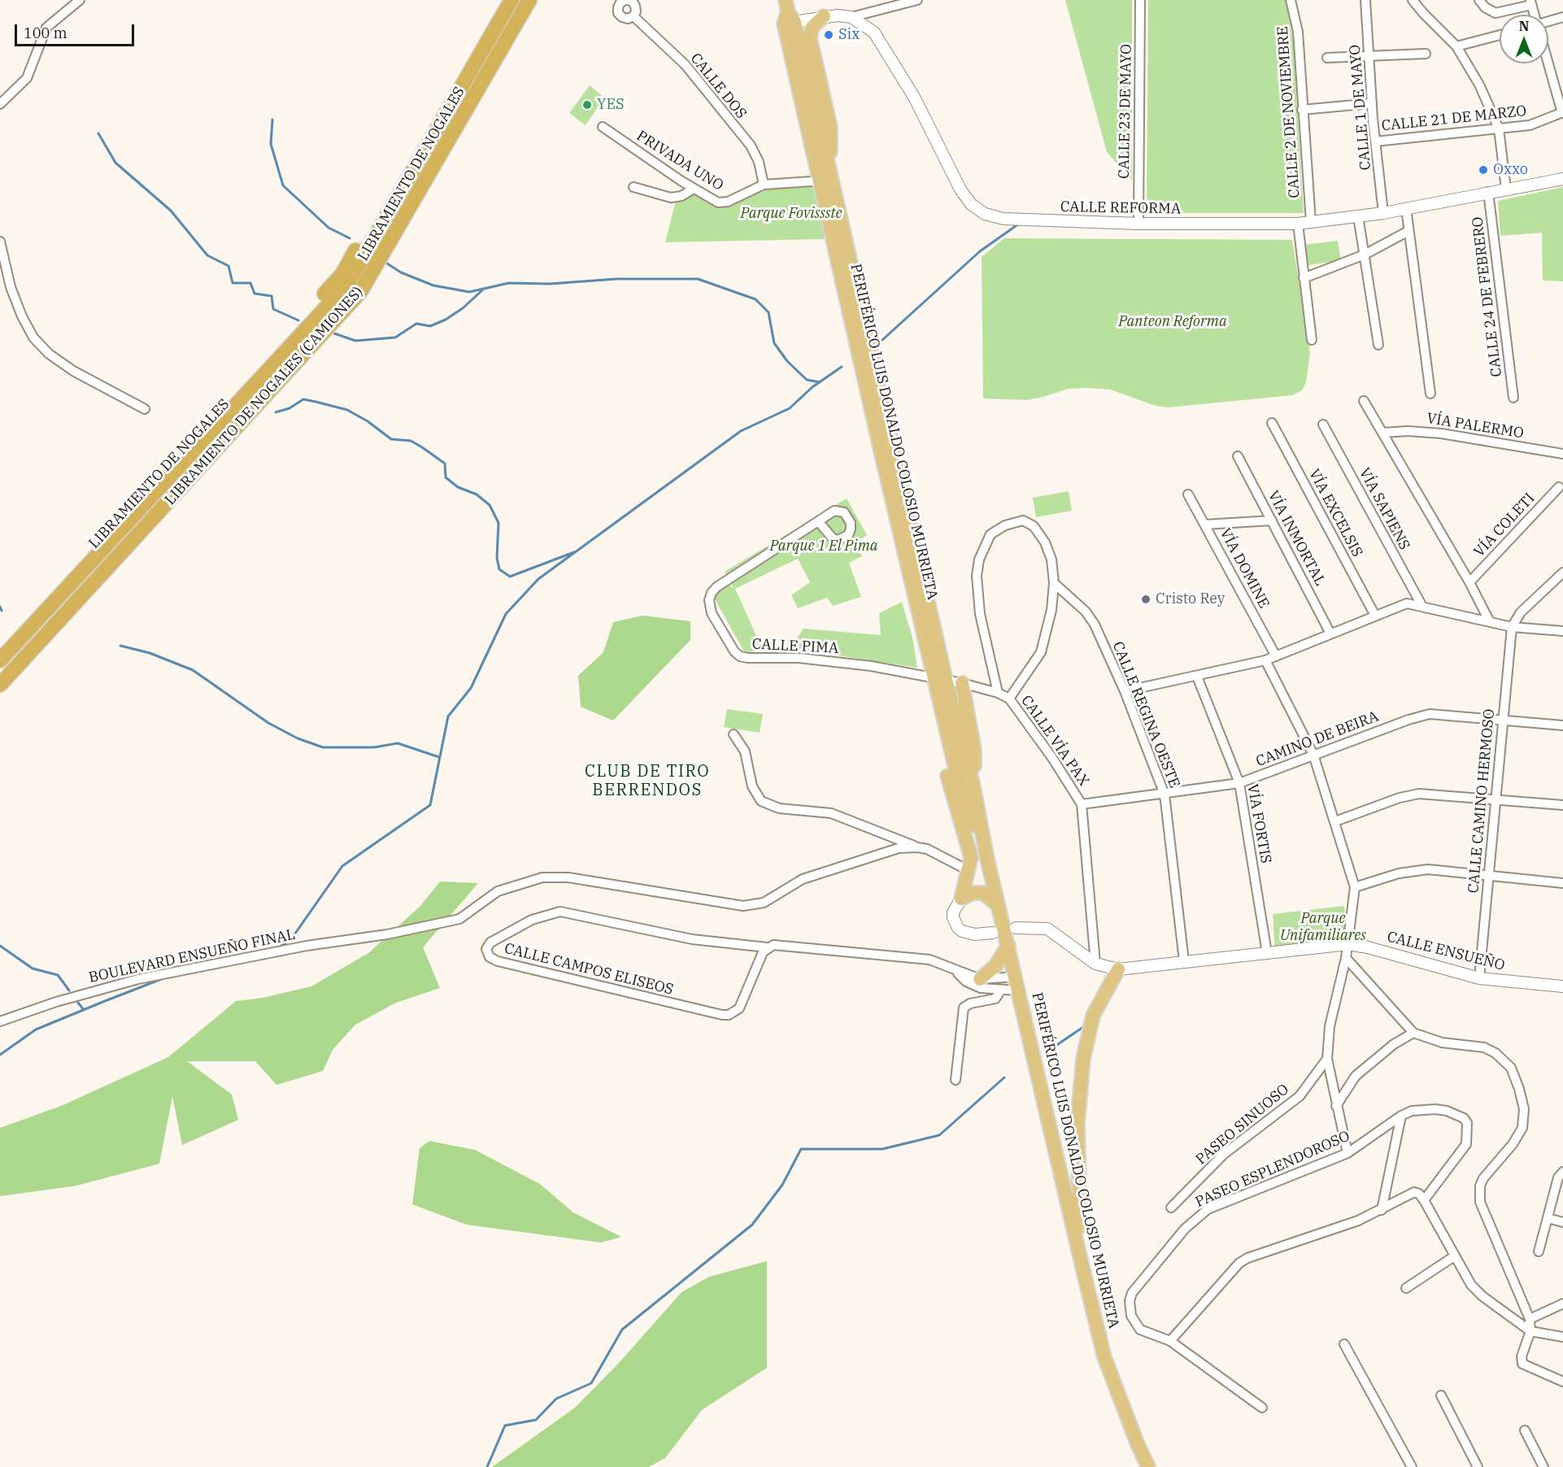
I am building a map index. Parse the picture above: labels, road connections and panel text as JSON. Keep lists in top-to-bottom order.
{
  "streets": {
    "highway": ["LIBRAMIENTO DE NOGALES", "LIBRAMIENTO DE NOGALES (CAMIONES)"],
    "main road": ["PERIFÉRICO LUIS DONALDO COLOSIO MURRIETA"],
    "street": [
      "CALLE DOS",
      "CALLE 1 DE MAYO",
      "CALLE 23 DE MAYO",
      "CALLE 2 DE NOVIEMBRE",
      "CALLE 21 DE MARZO",
      "PRIVADA UNO",
      "CALLE REFORMA",
      "CALLE 24 DE FEBRERO",
      "VÍA PALERMO",
      "VÍA SAPIENS",
      "VÍA EXCELSIS",
      "VÍA COLETI",
      "VÍA INMORTAL",
      "VÍA DOMINE",
      "CALLE PIMA",
      "CALLE REGINA OESTE",
      "CAMINO DE BEIRA",
      "CALLE VÍA PAX",
      "CALLE CAMINO HERMOSO",
      "VÍA FORTIS",
      "CALLE ENSUEÑO",
      "BOULEVARD ENSUEÑO FINAL",
      "CALLE CAMPOS ELISEOS",
      "PASEO SINUOSO",
      "PASEO ESPLENDOROSO"
    ]
  },
  "crossings": [
    ["CALLE DOS", "PRIVADA UNO"],
    ["CALLE 1 DE MAYO", "CALLE 21 DE MARZO"],
    ["CALLE 1 DE MAYO", "CALLE REFORMA"],
    ["CALLE 23 DE MAYO", "CALLE REFORMA"],
    ["CALLE 2 DE NOVIEMBRE", "CALLE 21 DE MARZO"],
    ["CALLE 2 DE NOVIEMBRE", "CALLE REFORMA"],
    ["PRIVADA UNO", "PERIFÉRICO LUIS DONALDO COLOSIO MURRIETA"],
    ["CALLE REFORMA", "CALLE 24 DE FEBRERO"],
    ["PERIFÉRICO LUIS DONALDO COLOSIO MURRIETA", "CALLE PIMA"],
    ["PERIFÉRICO LUIS DONALDO COLOSIO MURRIETA", "CALLE VÍA PAX"],
    ["PERIFÉRICO LUIS DONALDO COLOSIO MURRIETA", "CALLE CAMPOS ELISEOS"],
    ["CALLE PIMA", "CALLE VÍA PAX"],
    ["CALLE REGINA OESTE", "CAMINO DE BEIRA"],
    ["CALLE REGINA OESTE", "CALLE ENSUEÑO"],
    ["CAMINO DE BEIRA", "CALLE VÍA PAX"],
    ["CAMINO DE BEIRA", "CALLE CAMINO HERMOSO"],
    ["CAMINO DE BEIRA", "VÍA FORTIS"],
    ["CALLE CAMINO HERMOSO", "CALLE ENSUEÑO"],
    ["VÍA FORTIS", "CALLE ENSUEÑO"]
  ],
  "districts": ["CLUB DE TIRO BERRENDOS"],
  "parks": [
    "Parque Fovissste",
    "Panteon Reforma",
    "Parque 1 El Pima",
    "Parque Unifamiliares"
  ],
  "places": [
    "Six",
    "YES",
    "Oxxo",
    "Cristo Rey"
  ],
  "scale_bar": "100 m",
  "north": "top"
}
